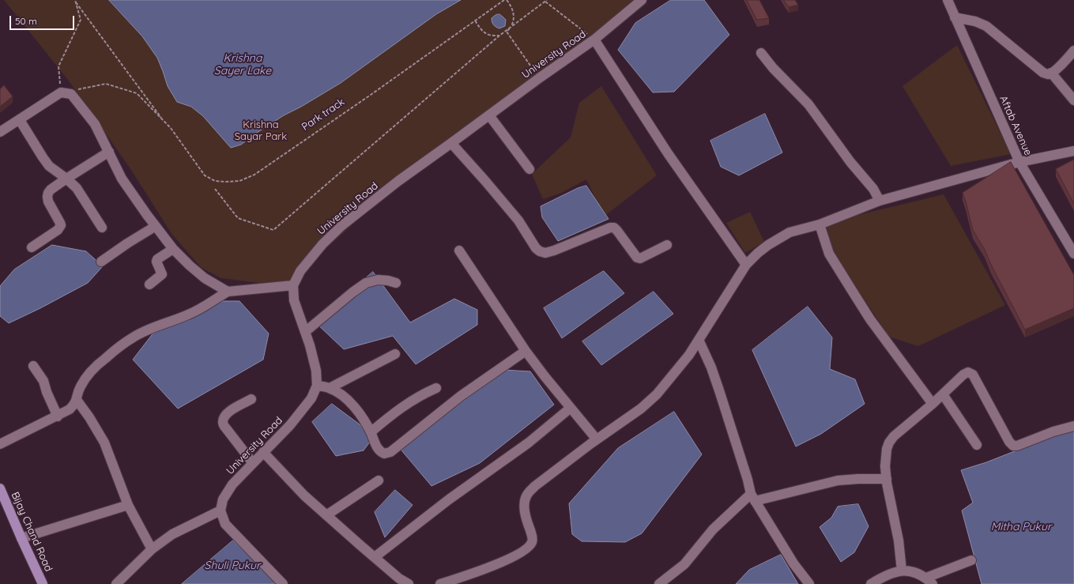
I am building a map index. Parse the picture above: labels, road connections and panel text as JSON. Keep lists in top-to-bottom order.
{
  "streets": {
    "main road": ["Bijay Chand Road"],
    "street": ["University Road", "Aftab Avenue"],
    "path": ["Park track"]
  },
  "water": ["Krishna Sayer Lake", "Mitha Pukur", "Shuli Pukur"],
  "parks": ["Krishna Sayar Park"],
  "scale_bar": "50 m"
}
